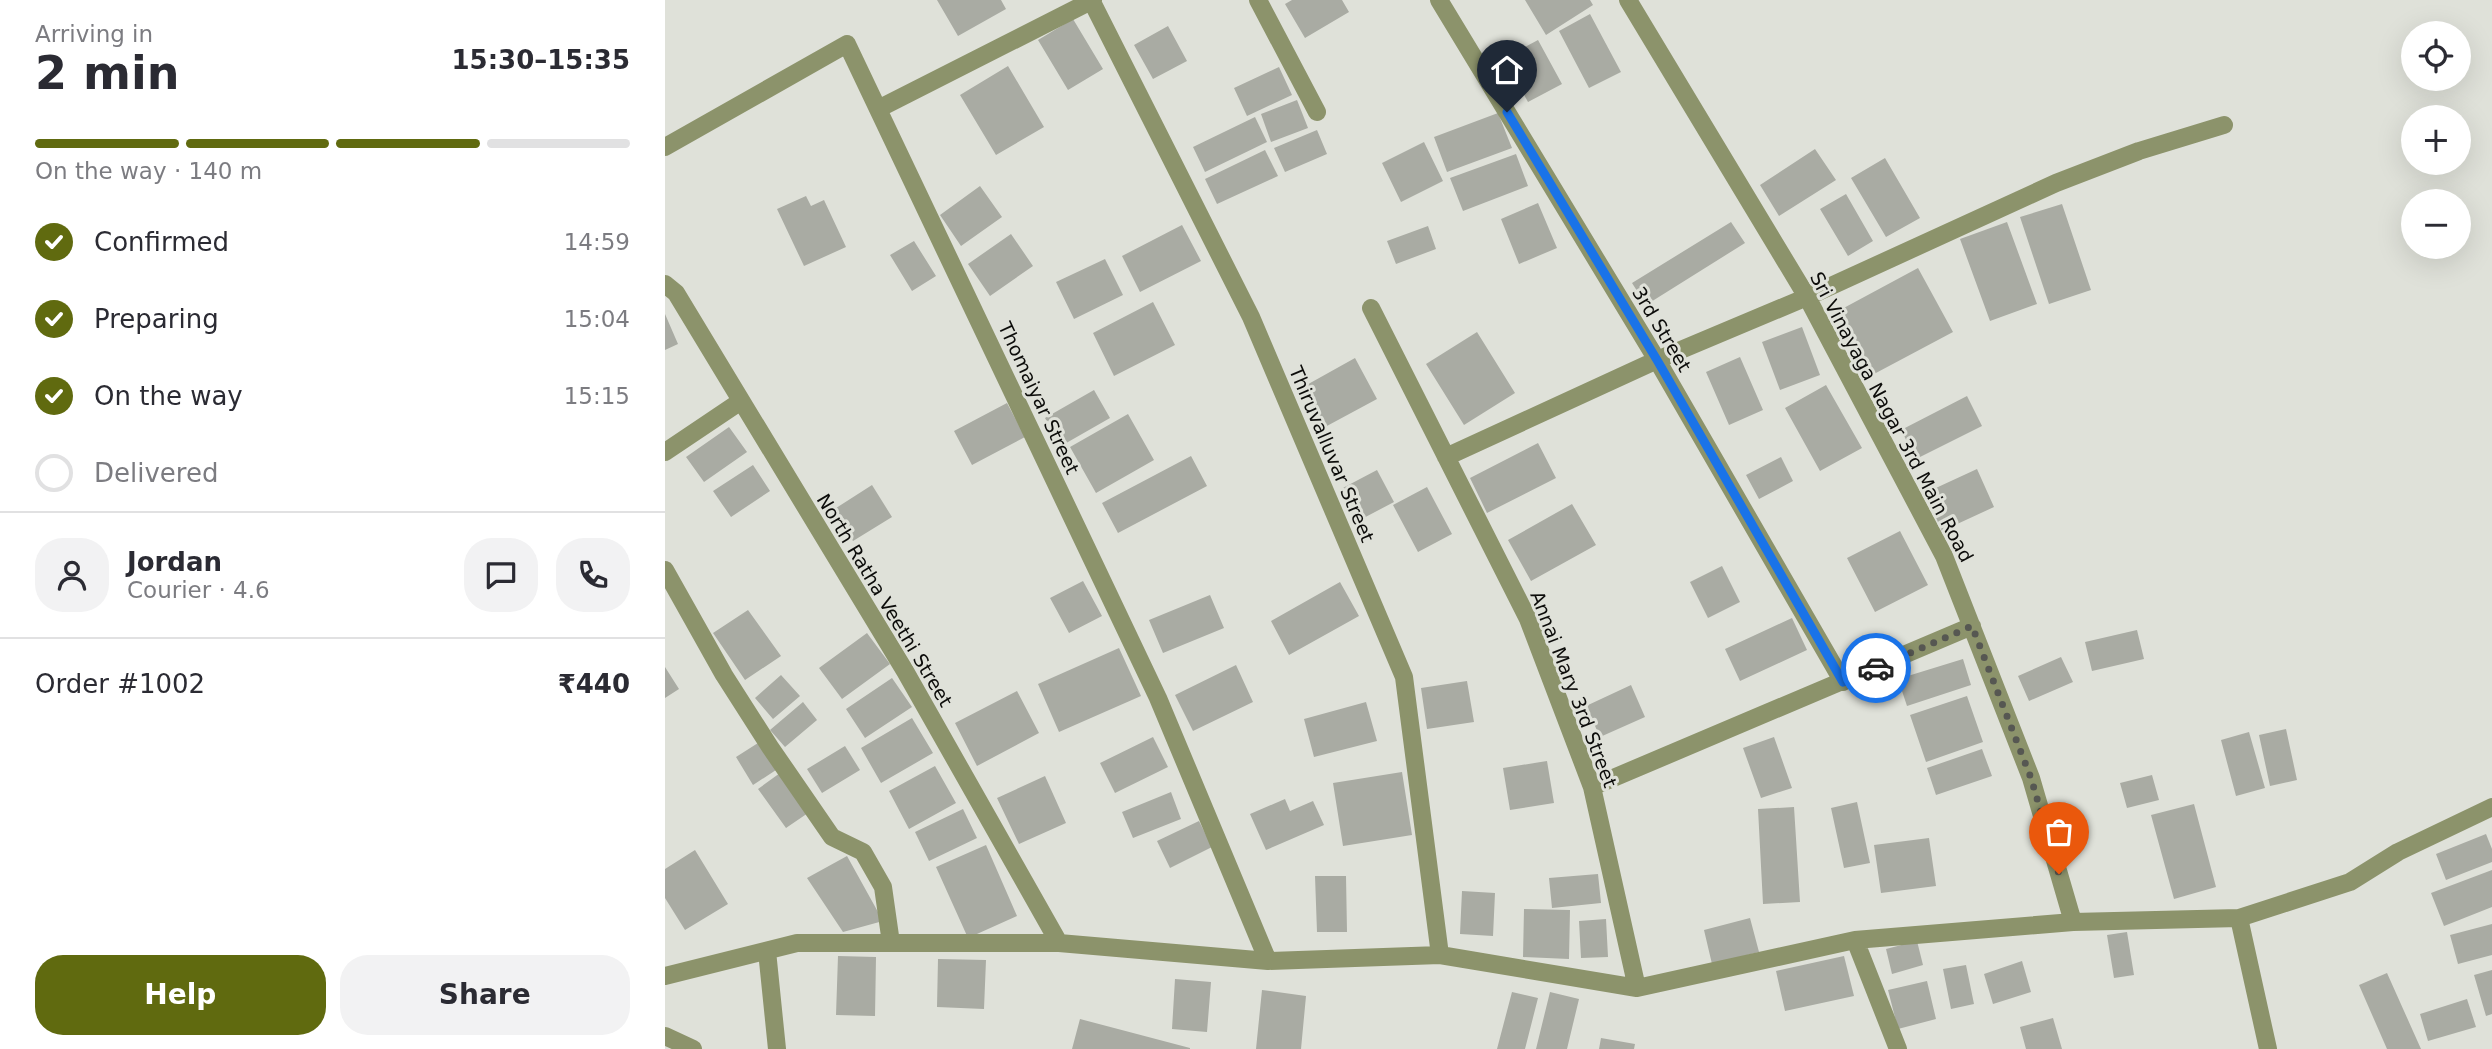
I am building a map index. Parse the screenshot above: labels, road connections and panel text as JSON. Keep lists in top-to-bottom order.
{
  "streets": {
    "street": [
      "3rd Street",
      "Thomaiyar Street",
      "Sri Vinayaga Nagar 3rd Main Road",
      "Thiruvalluvar Street",
      "North Ratha Veethi Street",
      "Annai Mary 3rd Street"
    ]
  },
  "page": {
    "heading": ["2 min", "Arriving in", "15:30–15:35"],
    "panel": [
      "Jordan",
      "Courier · 4.6",
      "Order #1002",
      "₹440"
    ],
    "map_buttons": ["+", "−"],
    "bar": "On the way · 140 m",
    "list": [
      ["Confirmed", "14:59"],
      ["Preparing", "15:04"],
      ["On the way", "15:15"],
      "Delivered"
    ],
    "buttons": ["Help", "Share"]
  }
}
